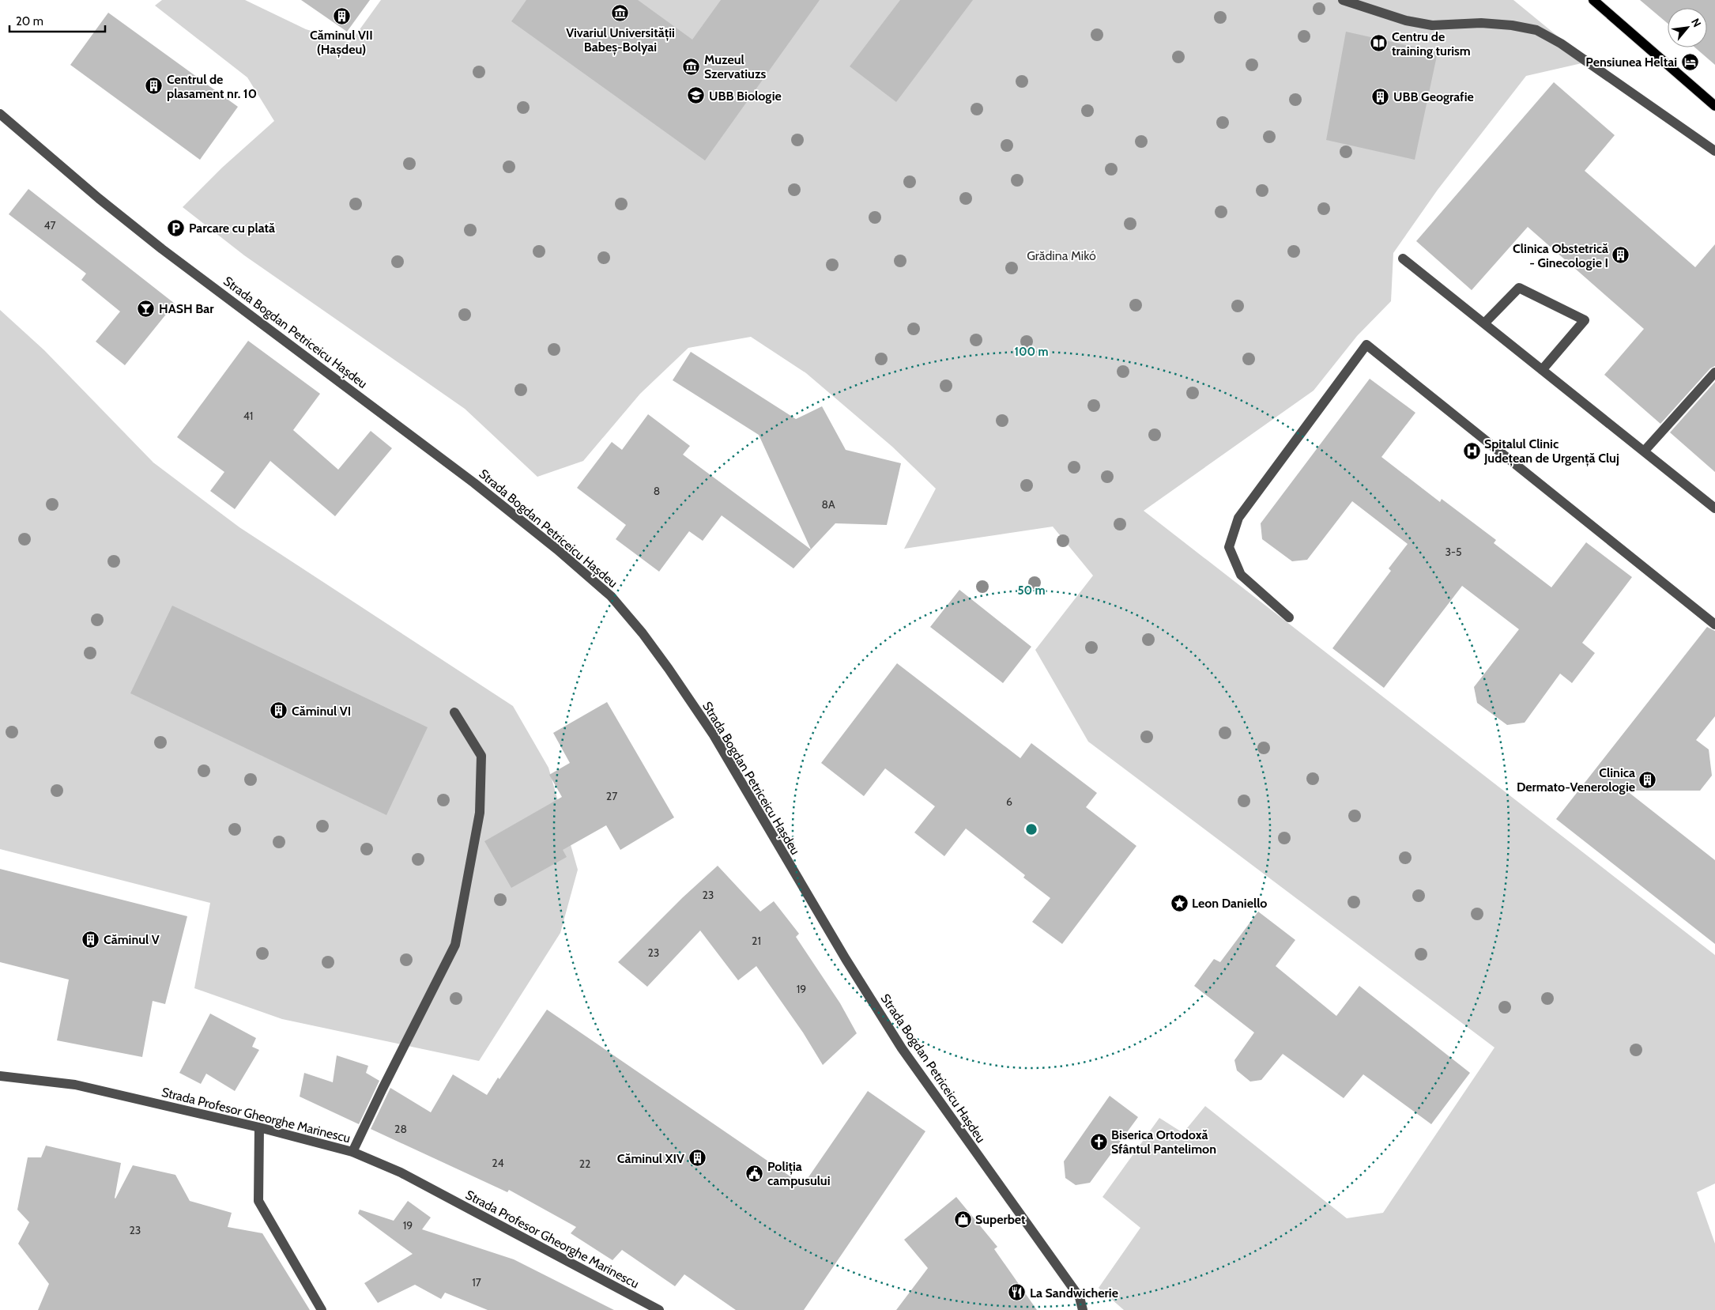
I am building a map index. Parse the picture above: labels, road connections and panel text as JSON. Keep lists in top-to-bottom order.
{
  "streets": {
    "street": ["Strada Bogdan Petriceicu Hașdeu", "Strada Profesor Gheorghe Marinescu"]
  },
  "parks": ["Grădina Mikó"],
  "places": {
    "museum": ["Vivariul Universității Babeș-Bolyai", "Muzeul Szervatiuzs"],
    "building": [
      "Căminul VII (Hașdeu)",
      "Centrul de plasament nr. 10",
      "UBB Geografie",
      "Clinica Obstetrică - Ginecologie I",
      "Căminul VI",
      "Clinica Dermato-Venerologie",
      "Căminul V",
      "Căminul XIV"
    ],
    "library": ["Centru de training turism"],
    "hotel": ["Pensiunea Heltai"],
    "school or university": ["UBB Biologie"],
    "parking": ["Parcare cu plată"],
    "bar": ["HASH Bar"],
    "hospital": ["Spitalul Clinic Județean de Urgență Cluj"],
    "place": ["Leon Daniello"],
    "church": ["Biserica Ortodoxă Sfântul Pantelimon"],
    "public building": ["Poliția campusului"],
    "shop": ["Superbet"],
    "restaurant": ["La Sandwicherie"]
  },
  "house_numbers": [
    "47",
    "41",
    "8",
    "8A",
    "3-5",
    "27",
    "6",
    "23",
    "21",
    "23",
    "19",
    "28",
    "24",
    "22",
    "19",
    "23",
    "17"
  ],
  "scale_bar": "20 m",
  "north": "top right",
  "rings": ["100 m", "50 m"]
}
